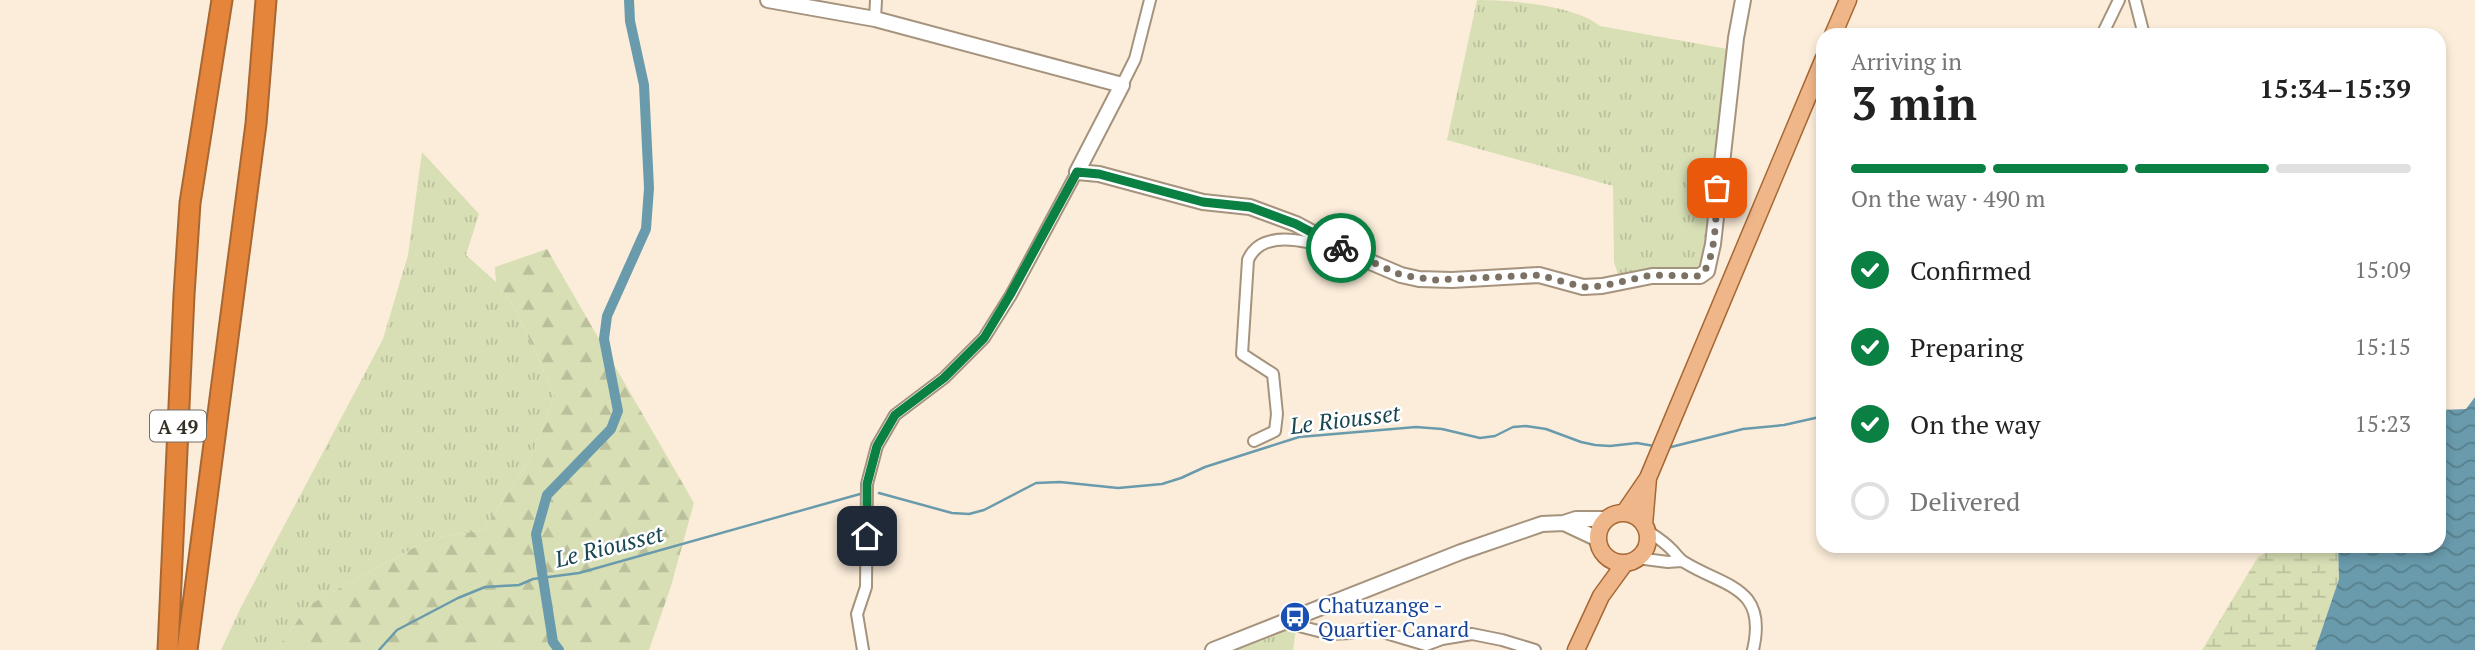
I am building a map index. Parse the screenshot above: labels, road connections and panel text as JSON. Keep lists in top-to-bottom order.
{
  "streets": {
    "highway": ["A 49"]
  },
  "water": ["Le Riousset"],
  "places": {
    "bus stop": ["Chatuzange - Quartier Canard"]
  },
  "page": {
    "heading": ["3 min", "Arriving in", "15:34–15:39"],
    "bar": "On the way · 490 m",
    "list": [
      ["Confirmed", "15:09"],
      ["Preparing", "15:15"],
      ["On the way", "15:23"],
      "Delivered"
    ]
  }
}
